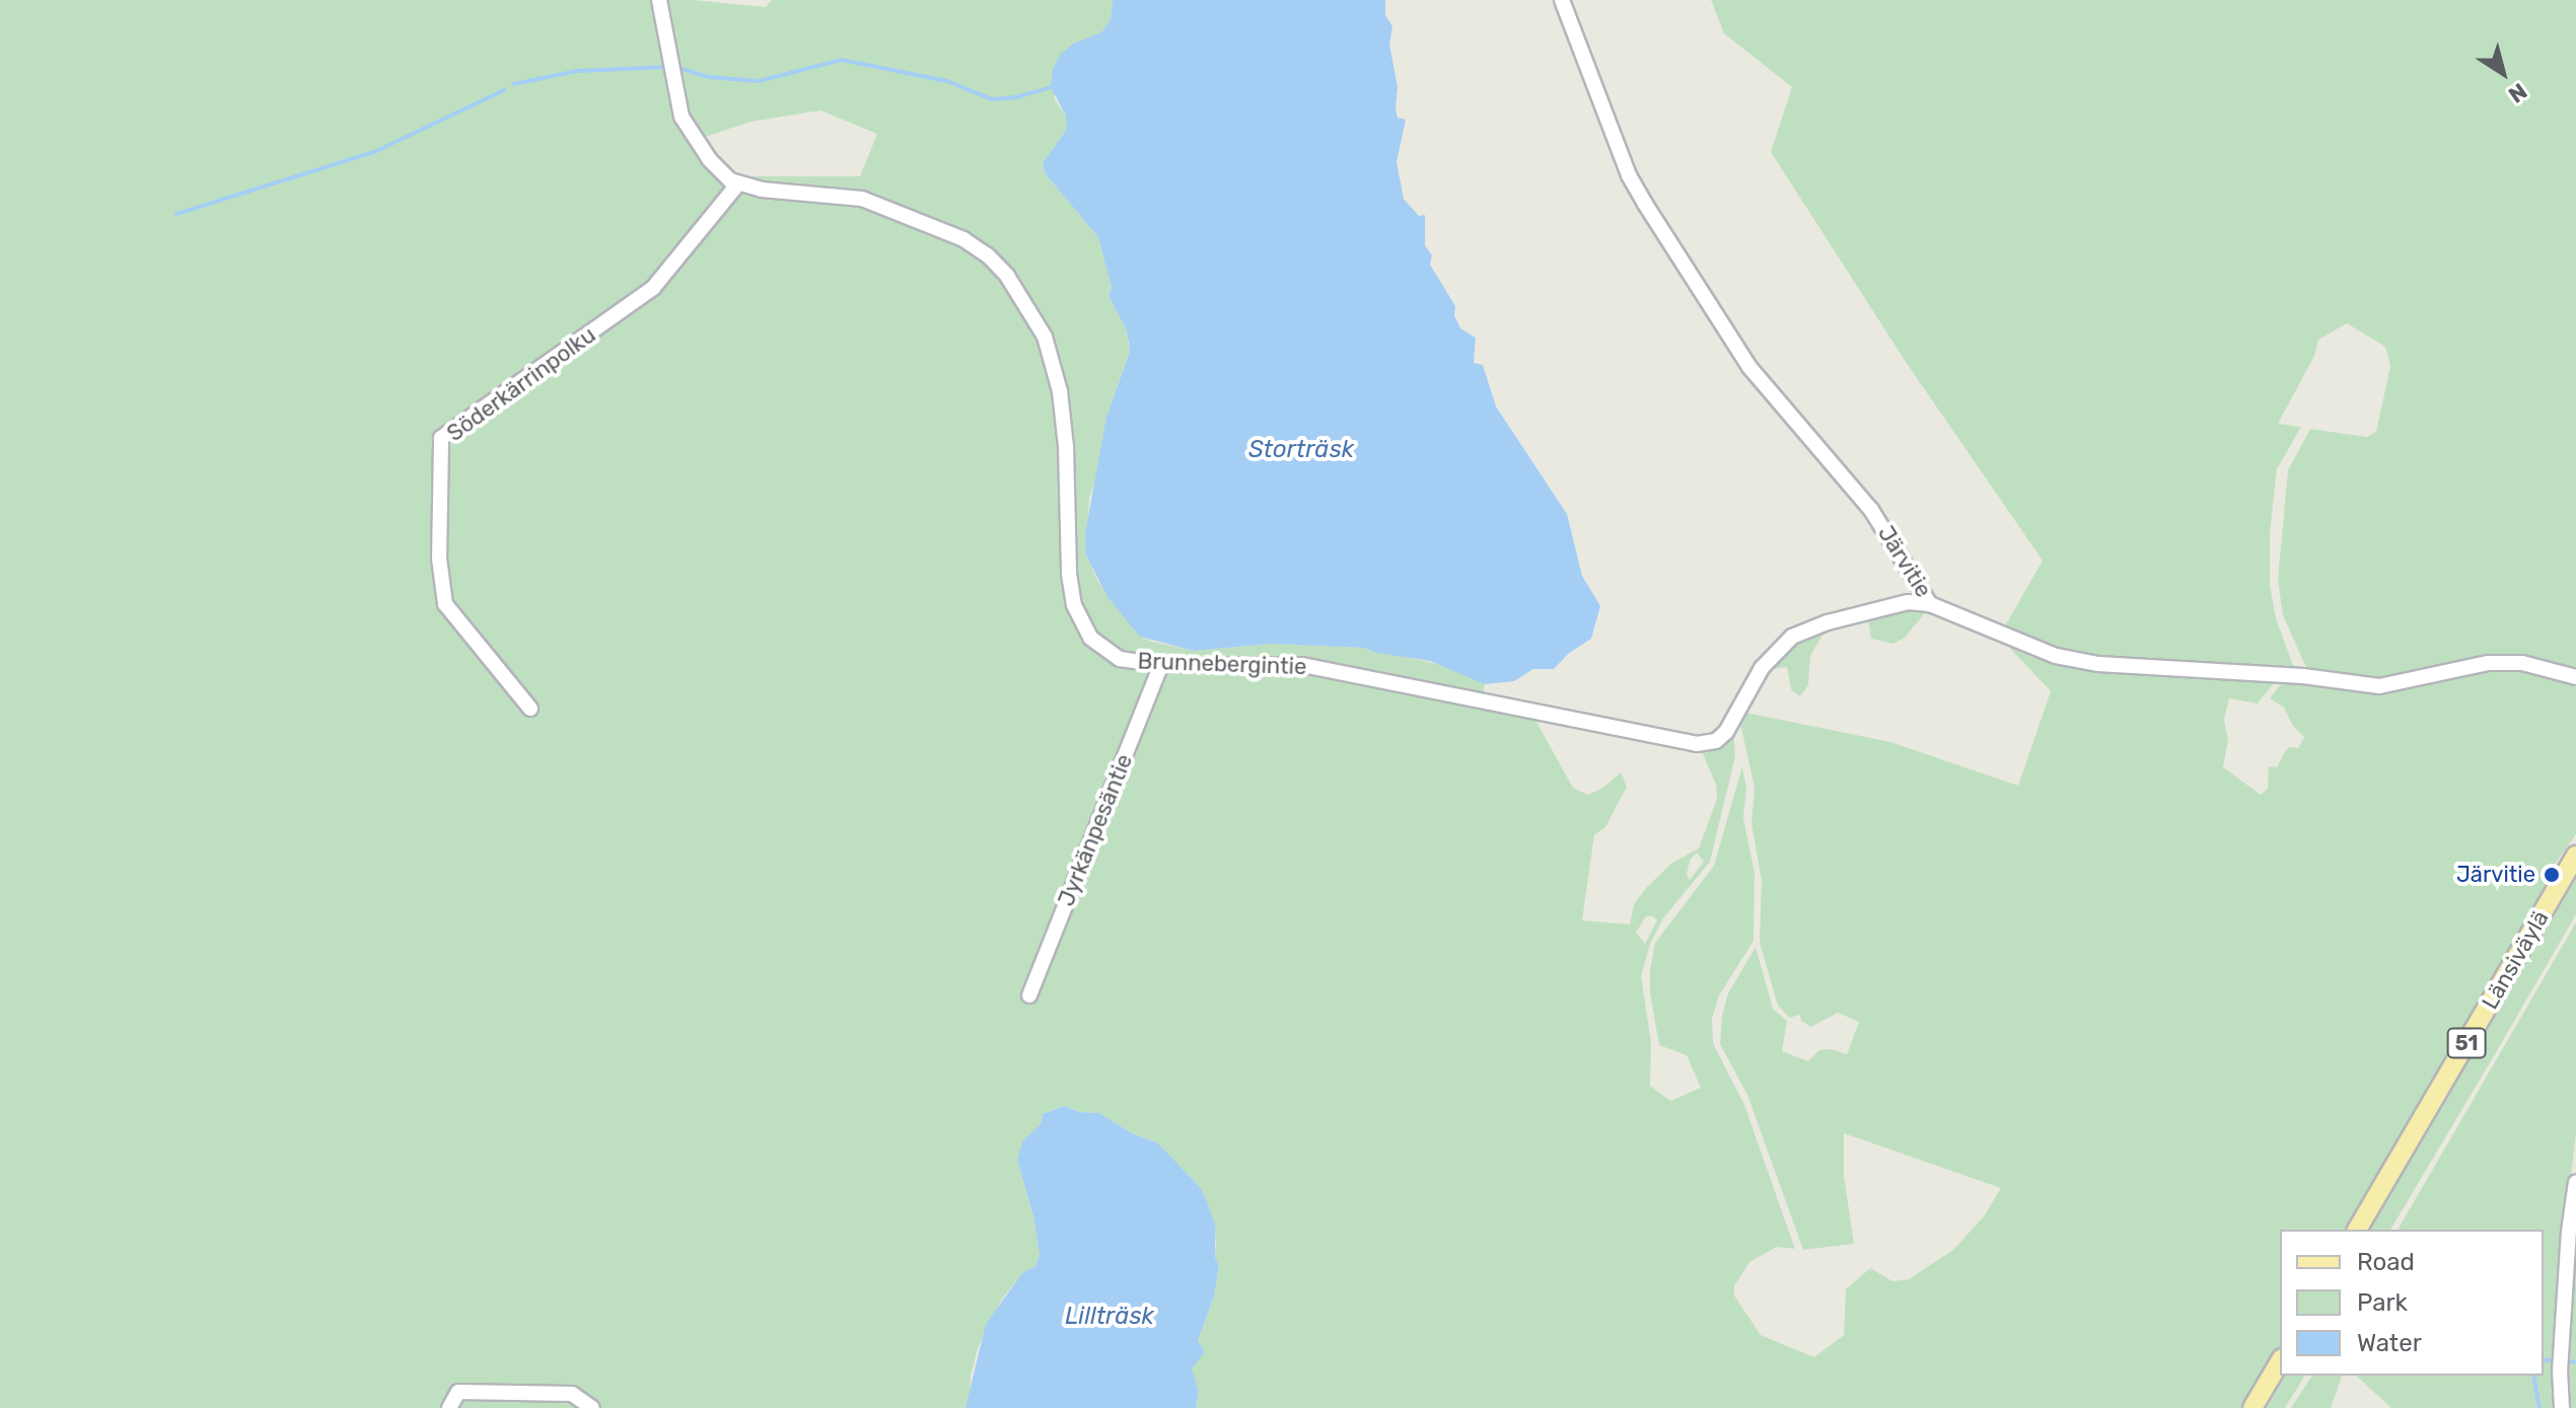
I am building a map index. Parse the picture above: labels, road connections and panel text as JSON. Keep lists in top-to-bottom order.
{
  "streets": {
    "main road": ["Länsiväylä", "51"],
    "street": [
      "Söderkärrinpolku",
      "Järvitie",
      "Brunnebergintie",
      "Jyrkänpesäntie"
    ]
  },
  "crossings": [
    ["Söderkärrinpolku", "Brunnebergintie"],
    ["Järvitie", "Brunnebergintie"],
    ["Brunnebergintie", "Jyrkänpesäntie"]
  ],
  "water": ["Storträsk", "Lillträsk"],
  "places": ["Järvitie"],
  "legend": ["Road", "Park", "Water"],
  "north": "bottom right"
}
